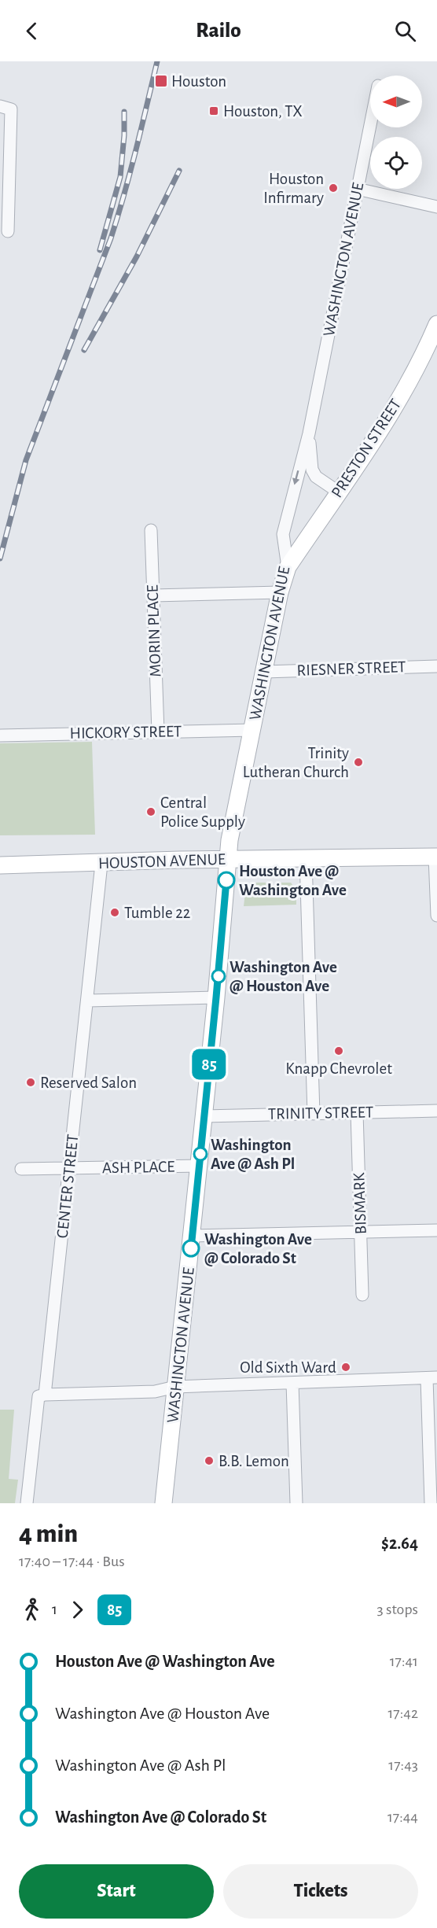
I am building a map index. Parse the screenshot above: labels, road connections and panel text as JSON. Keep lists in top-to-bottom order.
{
  "streets": {
    "main road": ["WASHINGTON AVENUE", "PRESTON STREET", "HOUSTON AVENUE"],
    "street": [
      "MORIN PLACE",
      "RIESNER STREET",
      "HICKORY STREET",
      "TRINITY STREET",
      "ASH PLACE",
      "CENTER STREET",
      "BISMARK"
    ]
  },
  "crossings": [
    ["WASHINGTON AVENUE", "PRESTON STREET"],
    ["WASHINGTON AVENUE", "RIESNER STREET"],
    ["WASHINGTON AVENUE", "HICKORY STREET"],
    ["WASHINGTON AVENUE", "HOUSTON AVENUE"],
    ["WASHINGTON AVENUE", "TRINITY STREET"],
    ["WASHINGTON AVENUE", "ASH PLACE"],
    ["MORIN PLACE", "HICKORY STREET"],
    ["HOUSTON AVENUE", "CENTER STREET"],
    ["TRINITY STREET", "BISMARK"],
    ["ASH PLACE", "CENTER STREET"]
  ],
  "places": {
    "transit": ["Houston", "Houston, TX"],
    "other": [
      "Houston Infirmary",
      "Trinity Lutheran Church",
      "Central Police Supply",
      "Houston Ave @ Washington Ave",
      "Tumble 22",
      "Washington Ave @ Houston Ave",
      "Knapp Chevrolet",
      "Reserved Salon",
      "Washington Ave @ Ash Pl",
      "Washington Ave @ Colorado St",
      "Old Sixth Ward",
      "B.B. Lemon"
    ]
  },
  "lines": ["bus line 85"],
  "north": "left",
  "page": {
    "header": "Railo",
    "on_map": "85",
    "heading": ["4 min", "17:40 – 17:44 · Bus", "$2.64"],
    "legs": ["1", "85", "3 stops"],
    "list": [
      {
        "name": "Houston Ave @ Washington Ave",
        "value": "17:41"
      },
      {
        "name": "Washington Ave @ Houston Ave",
        "value": "17:42"
      },
      {
        "name": "Washington Ave @ Ash Pl",
        "value": "17:43"
      },
      {
        "name": "Washington Ave @ Colorado St",
        "value": "17:44"
      }
    ],
    "buttons": ["Start", "Tickets"]
  }
}
